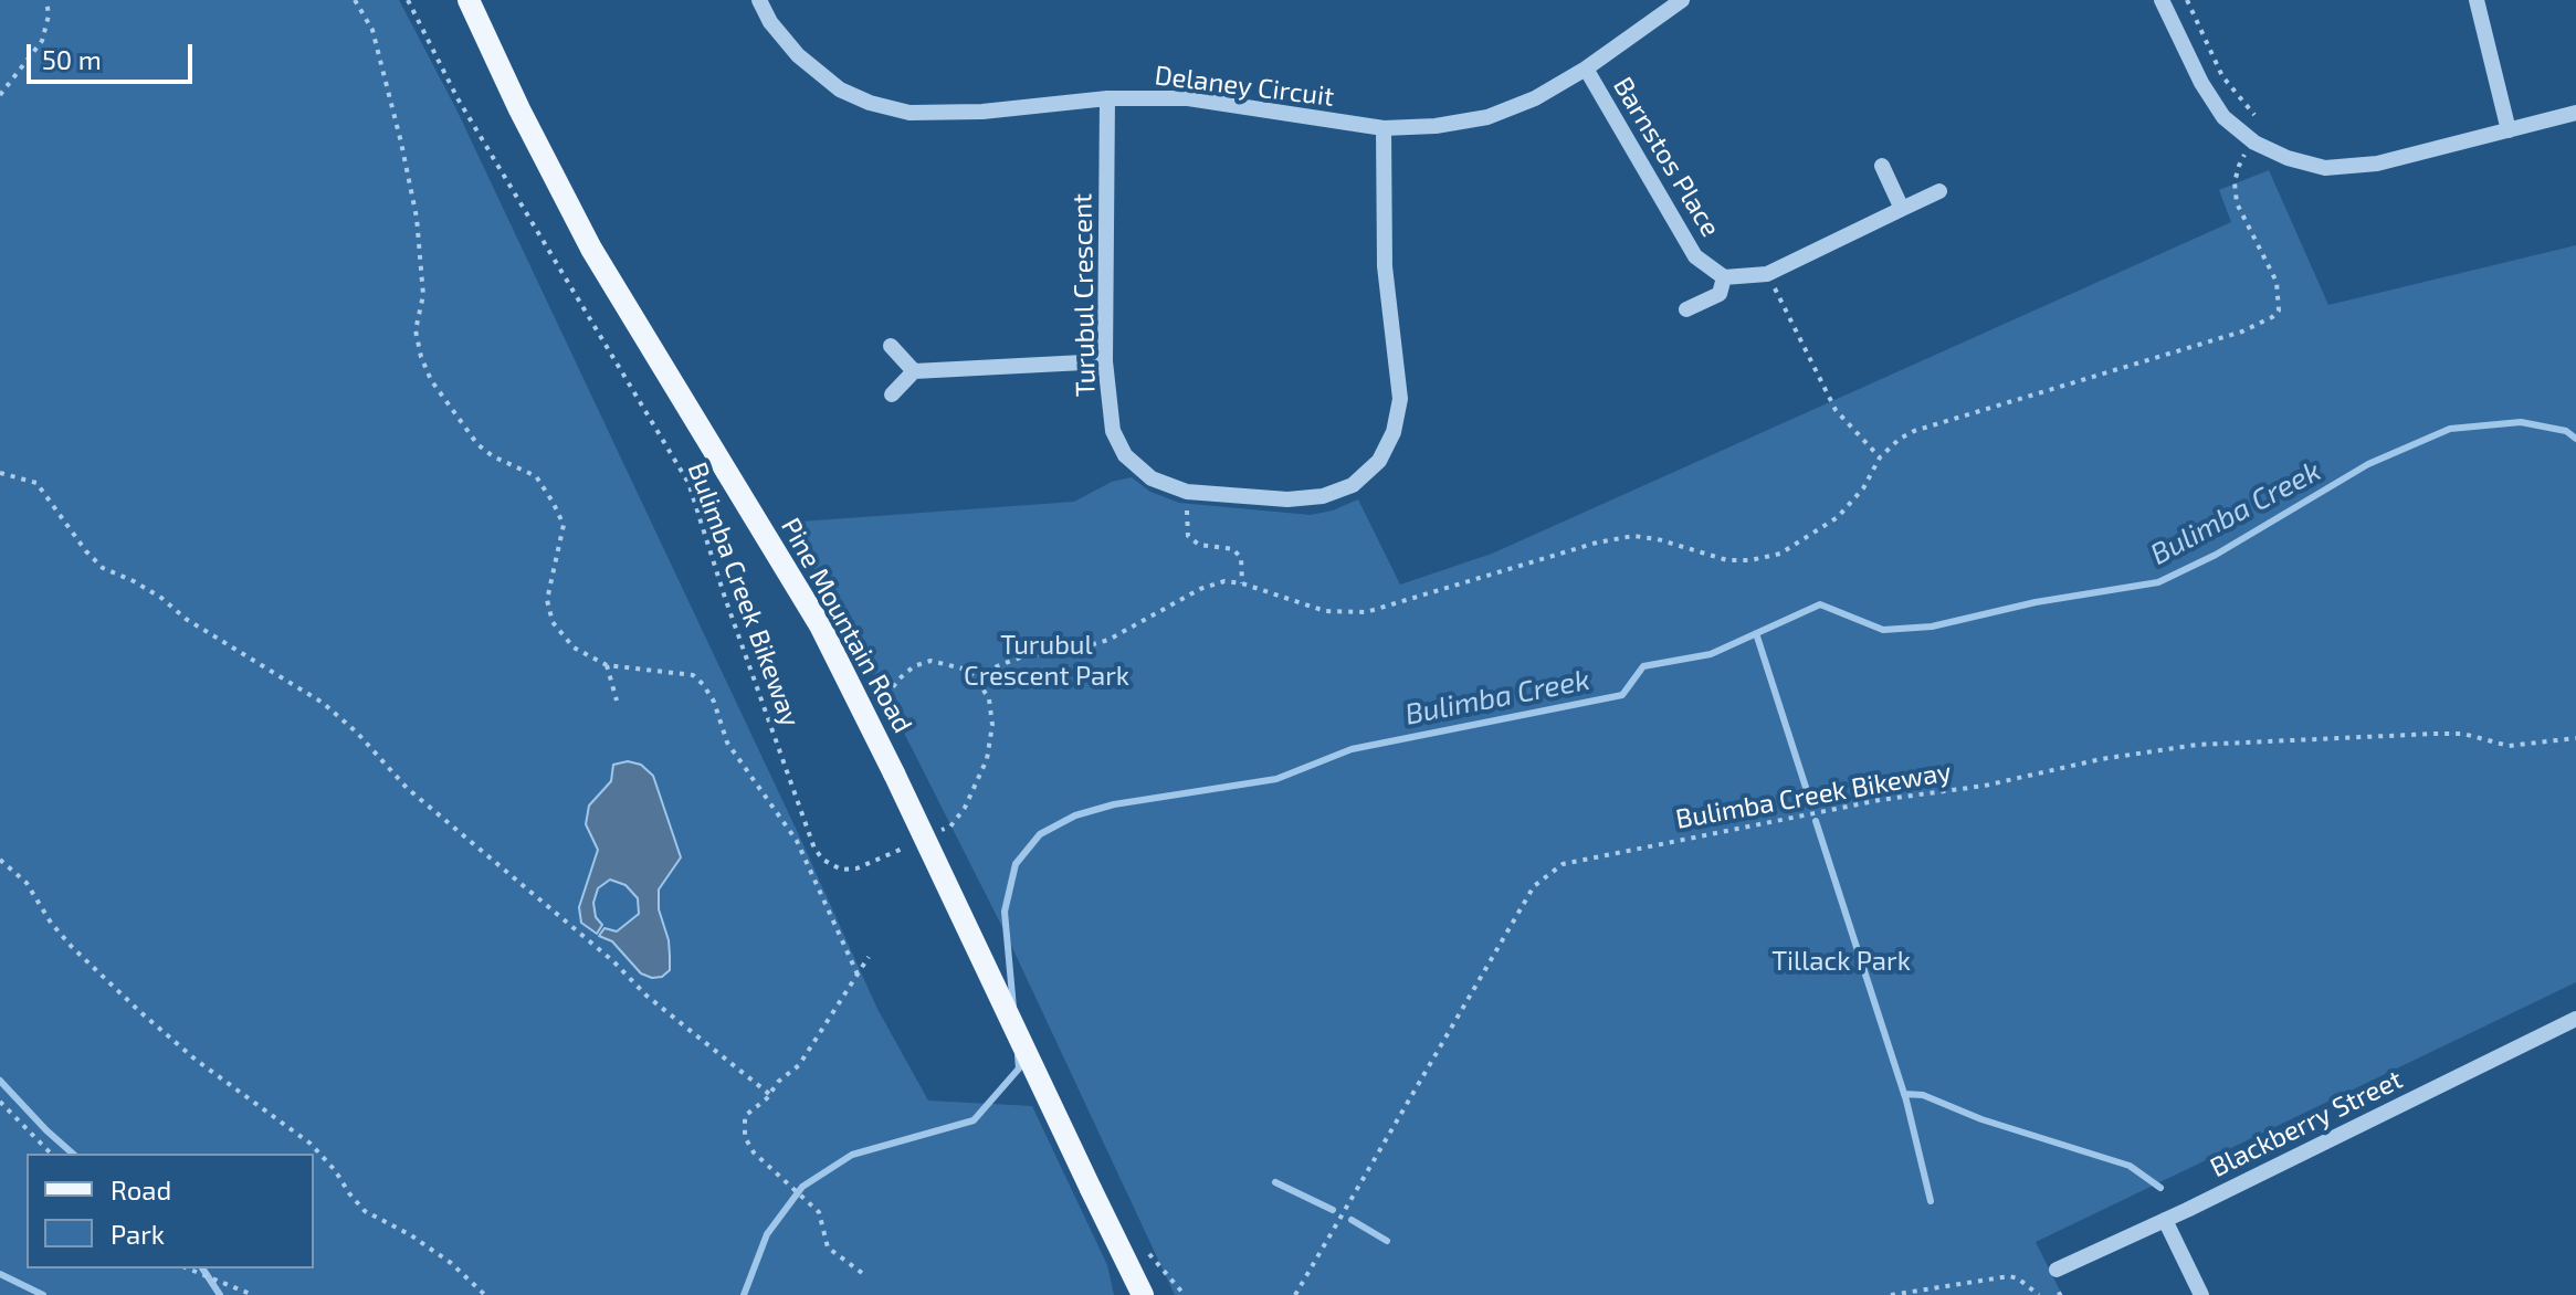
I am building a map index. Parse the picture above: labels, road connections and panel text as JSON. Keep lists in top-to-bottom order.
{
  "streets": {
    "main road": ["Pine Mountain Road"],
    "street": [
      "Delaney Circuit",
      "Barnstos Place",
      "Turubul Crescent",
      "Blackberry Street"
    ],
    "path": ["Bulimba Creek Bikeway"]
  },
  "crossings": [
    ["Delaney Circuit", "Barnstos Place"],
    ["Delaney Circuit", "Turubul Crescent"]
  ],
  "water": ["Bulimba Creek"],
  "parks": ["Turubul Crescent Park", "Tillack Park"],
  "legend": ["Road", "Park"],
  "scale_bar": "50 m"
}
